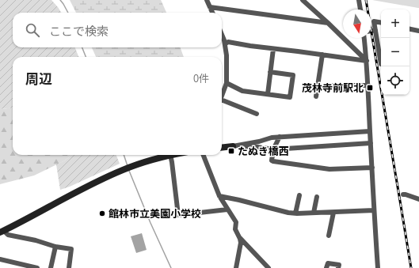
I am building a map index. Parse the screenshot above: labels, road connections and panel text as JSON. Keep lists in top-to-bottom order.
{
  "places": {
    "transit": ["茂林寺前駅北", "たぬき橋西"],
    "other": ["館林市立美園小学校"]
  },
  "north": "bottom",
  "page": {
    "map_buttons": ["+", "−"],
    "search": "ここで検索",
    "heading": ["周辺", "0件"]
  }
}
